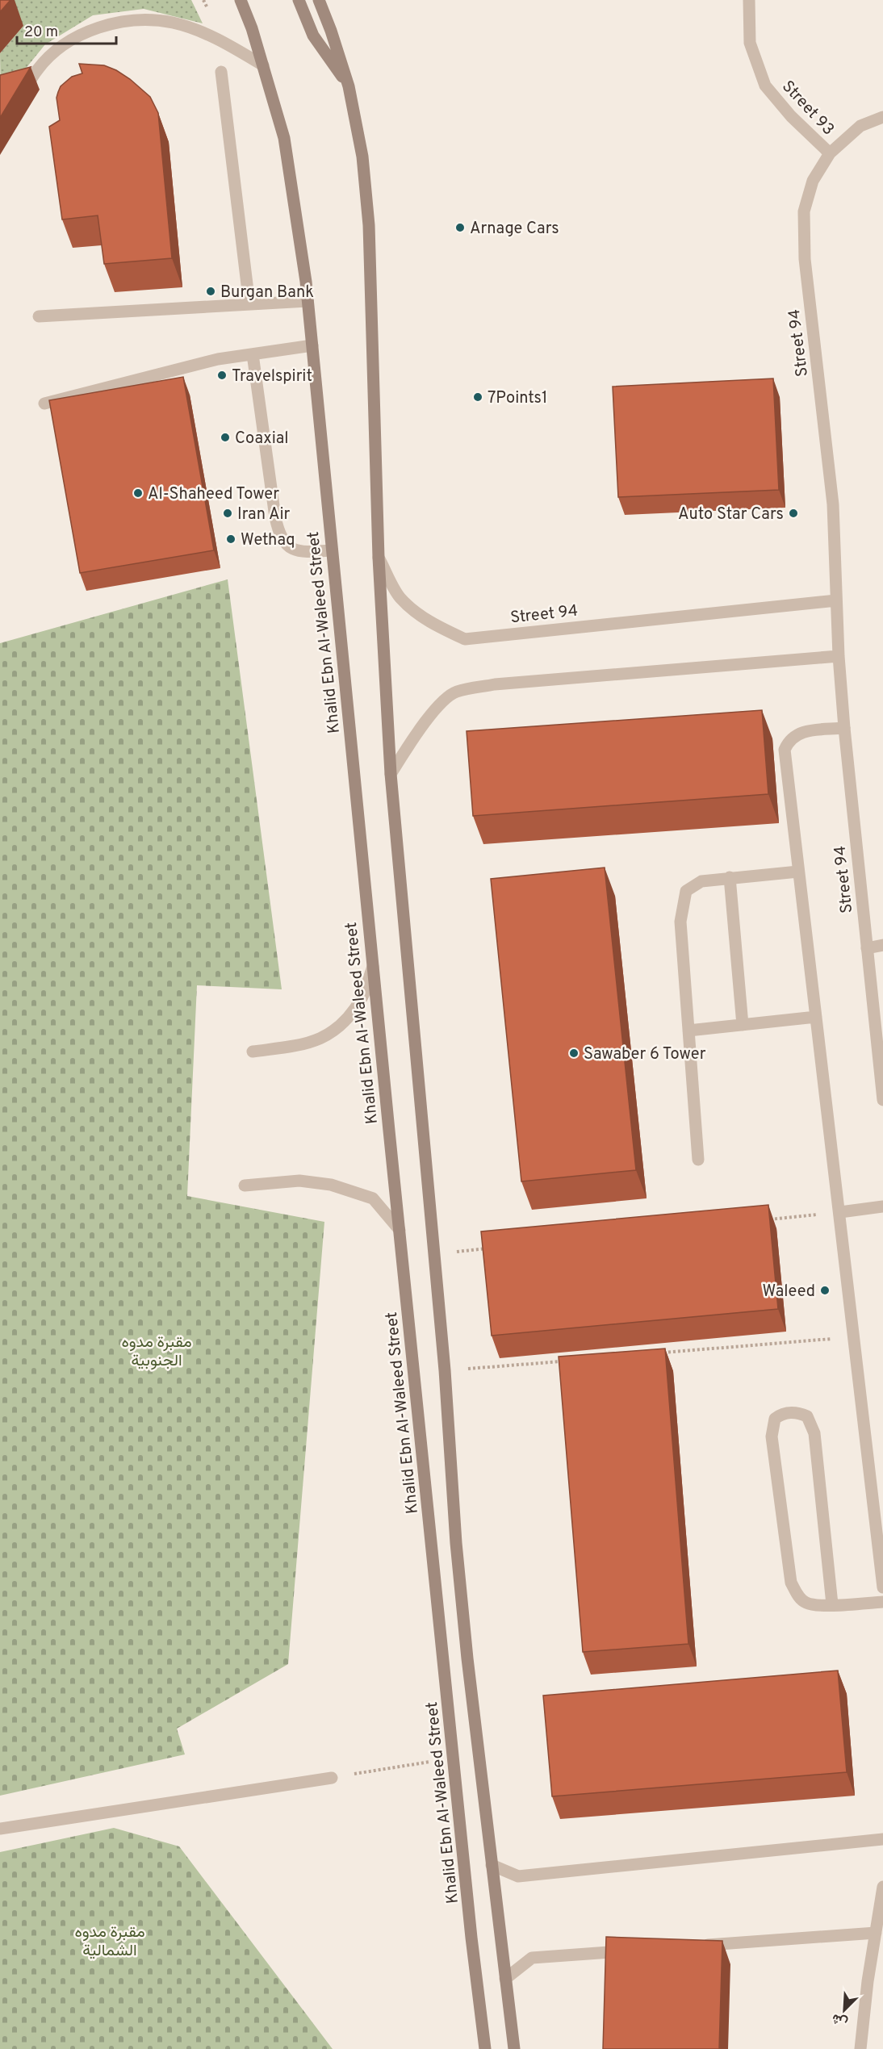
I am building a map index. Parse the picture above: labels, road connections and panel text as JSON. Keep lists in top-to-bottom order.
{
  "streets": {
    "main road": ["Khalid Ebn Al-Waleed Street"],
    "street": ["Street 93", "Street 94"]
  },
  "crossings": [
    ["Street 93", "Street 94"]
  ],
  "parks": ["مقبرة مدوه الجنوبية", "مقبرة مدوه الشمالية"],
  "places": [
    "Arnage Cars",
    "Burgan Bank",
    "Travelspirit",
    "7Points1",
    "Coaxial",
    "Al-Shaheed Tower",
    "Iran Air",
    "Auto Star Cars",
    "Wethaq",
    "Sawaber 6 Tower",
    "Waleed"
  ],
  "scale_bar": "20 m",
  "north": "bottom left"
}
